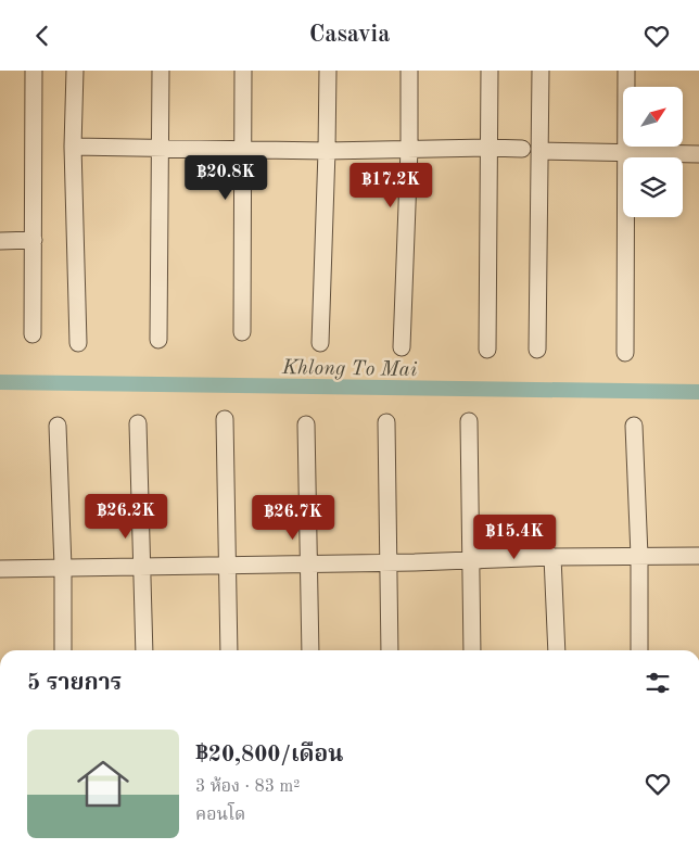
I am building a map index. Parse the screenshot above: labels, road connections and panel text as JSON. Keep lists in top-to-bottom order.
{
  "water": ["Khlong To Mai"],
  "north": "top right",
  "page": {
    "header": "Casavia",
    "price": [
      "฿20.8K",
      "฿17.2K",
      "฿26.2K",
      "฿26.7K",
      "฿15.4K"
    ],
    "heading": "5 รายการ",
    "list": [
      {
        "name": "฿20,800/เดือน",
        "note": "3 ห้อง · 83 m² · คอนโด"
      }
    ]
  }
}
